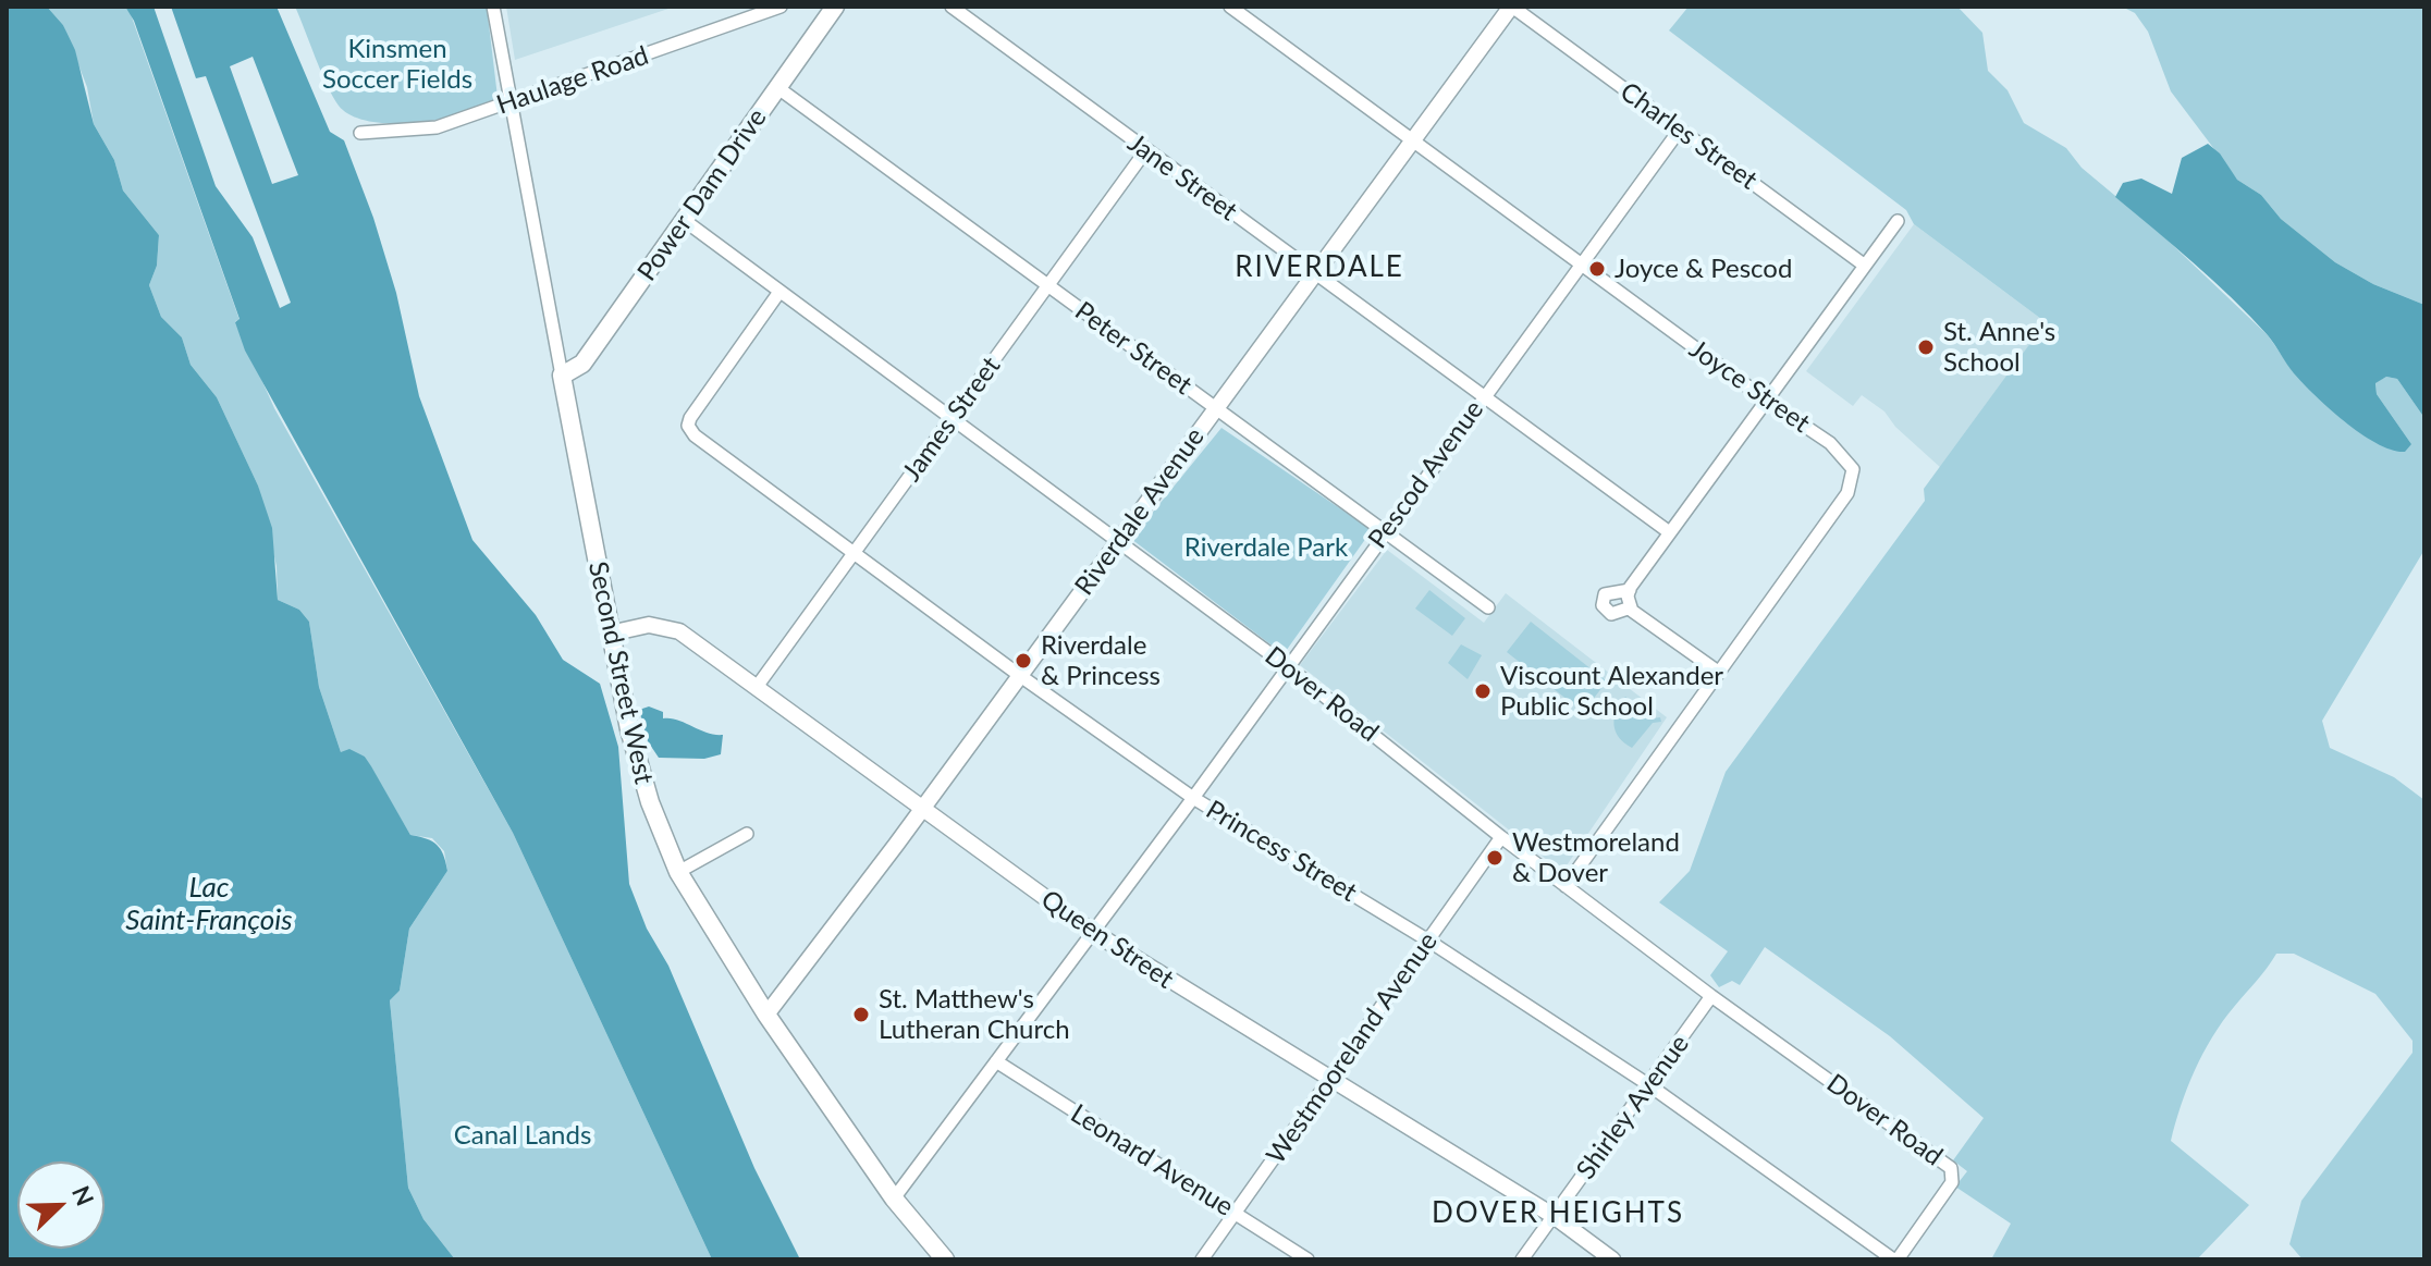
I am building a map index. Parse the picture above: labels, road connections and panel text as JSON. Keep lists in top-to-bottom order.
{
  "streets": {
    "main road": ["Power Dam Drive", "Second Street West"],
    "street": [
      "Haulage Road",
      "Charles Street",
      "Jane Street",
      "Peter Street",
      "Joyce Street",
      "James Street",
      "Pescod Avenue",
      "Riverdale Avenue",
      "Dover Road",
      "Princess Street",
      "Queen Street",
      "Westmooreland Avenue",
      "Shirley Avenue",
      "Leonard Avenue"
    ]
  },
  "crossings": [
    ["Haulage Road", "Second Street West"],
    ["Charles Street", "Pescod Avenue"],
    ["Charles Street", "Riverdale Avenue"],
    ["Jane Street", "James Street"],
    ["Jane Street", "Pescod Avenue"],
    ["Jane Street", "Riverdale Avenue"],
    ["Power Dam Drive", "Peter Street"],
    ["Power Dam Drive", "Second Street West"],
    ["Power Dam Drive", "Dover Road"],
    ["Peter Street", "James Street"],
    ["Peter Street", "Pescod Avenue"],
    ["Peter Street", "Riverdale Avenue"],
    ["Joyce Street", "Pescod Avenue"],
    ["Joyce Street", "Riverdale Avenue"],
    ["Joyce Street", "Dover Road"],
    ["James Street", "Dover Road"],
    ["James Street", "Princess Street"],
    ["James Street", "Queen Street"],
    ["Pescod Avenue", "Second Street West"],
    ["Pescod Avenue", "Dover Road"],
    ["Pescod Avenue", "Princess Street"],
    ["Pescod Avenue", "Queen Street"],
    ["Pescod Avenue", "Leonard Avenue"],
    ["Riverdale Avenue", "Second Street West"],
    ["Riverdale Avenue", "Dover Road"],
    ["Riverdale Avenue", "Princess Street"],
    ["Riverdale Avenue", "Queen Street"],
    ["Second Street West", "Queen Street"],
    ["Dover Road", "Princess Street"],
    ["Dover Road", "Westmooreland Avenue"],
    ["Dover Road", "Shirley Avenue"],
    ["Princess Street", "Westmooreland Avenue"],
    ["Princess Street", "Shirley Avenue"],
    ["Queen Street", "Westmooreland Avenue"],
    ["Queen Street", "Shirley Avenue"],
    ["Westmooreland Avenue", "Leonard Avenue"]
  ],
  "districts": ["RIVERDALE", "DOVER HEIGHTS"],
  "water": ["Lac Saint-François"],
  "parks": ["Kinsmen Soccer Fields", "Riverdale Park", "Canal Lands"],
  "places": [
    "Joyce & Pescod",
    "St. Anne's School",
    "Riverdale & Princess",
    "Viscount Alexander Public School",
    "Westmoreland & Dover",
    "St. Matthew's Lutheran Church"
  ],
  "north": "top right"
}
